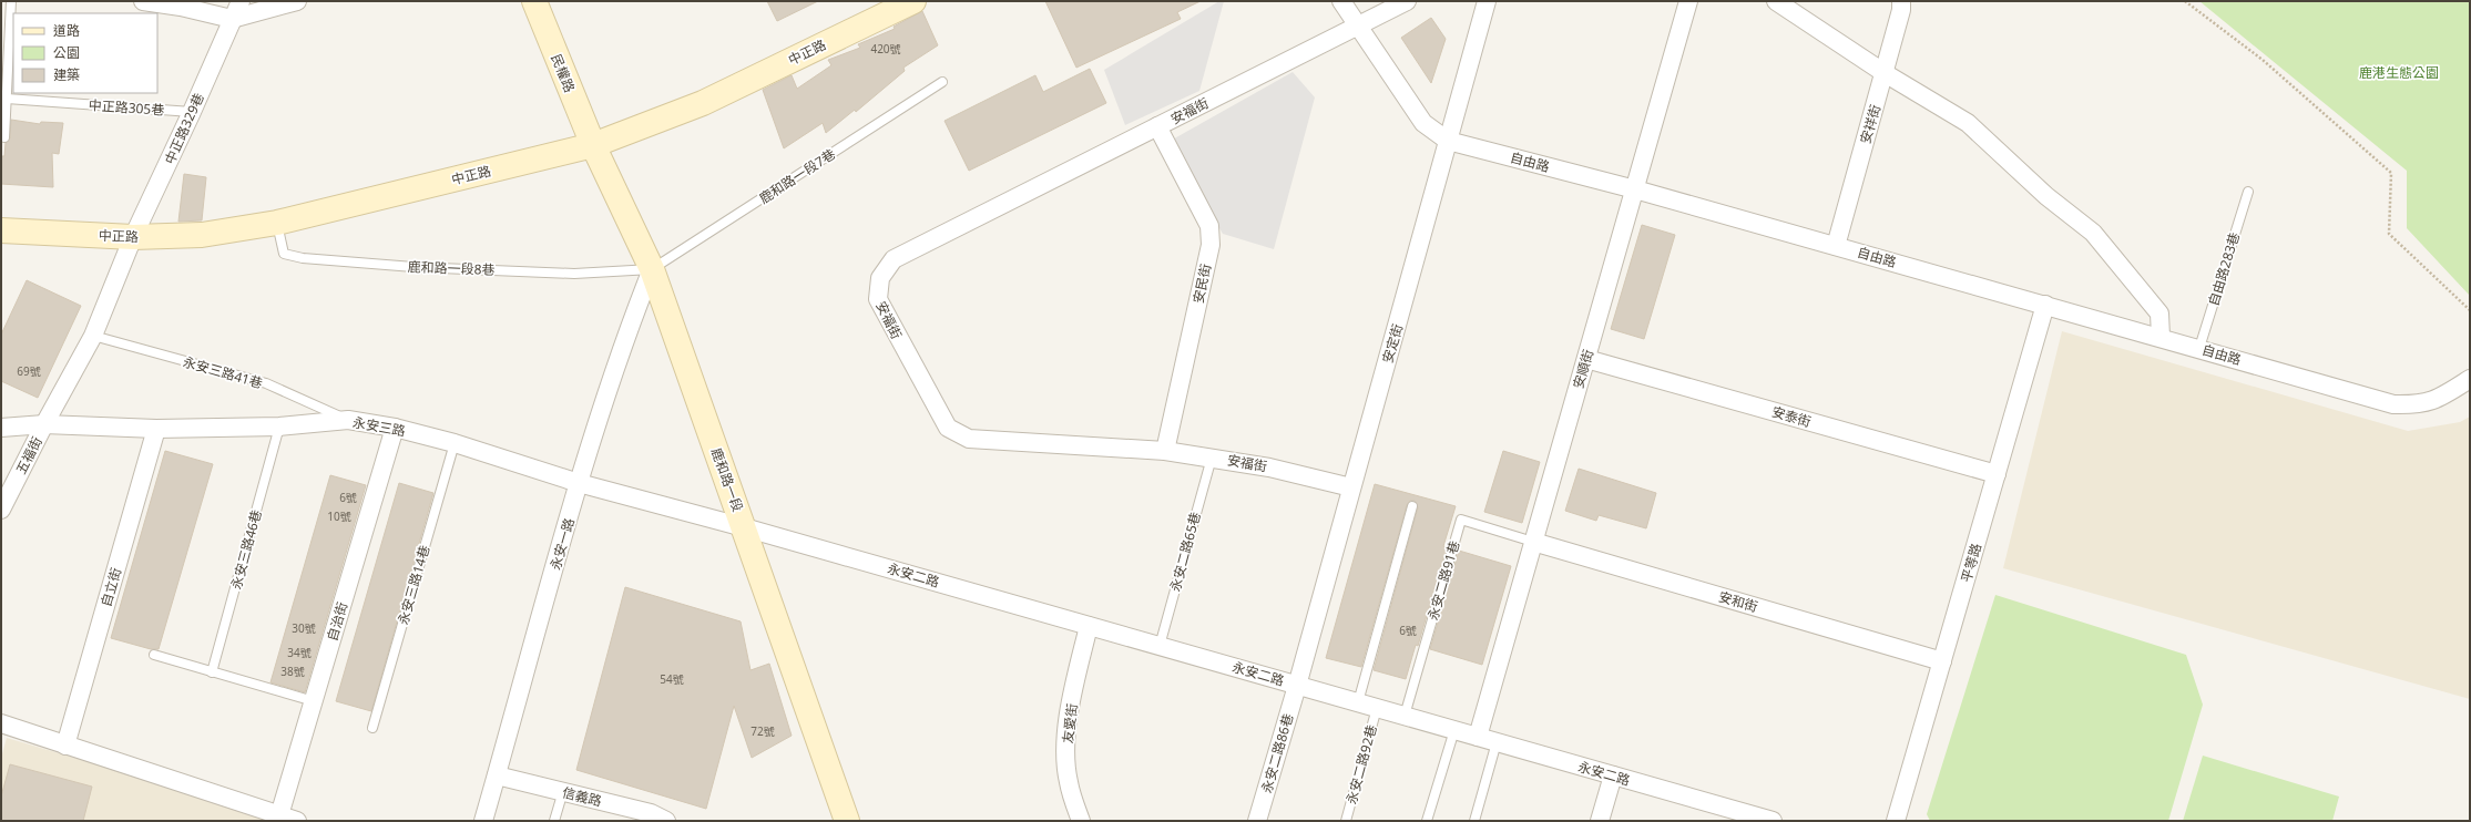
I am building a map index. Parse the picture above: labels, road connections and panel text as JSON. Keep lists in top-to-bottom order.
{
  "streets": {
    "main road": ["中正路", "民權路", "鹿和路一段"],
    "street": [
      "安福街",
      "安祥街",
      "中正路329巷",
      "自由路",
      "安民街",
      "安定街",
      "安順街",
      "安泰街",
      "永安三路",
      "五福街",
      "永安一路",
      "平等路",
      "永安二路",
      "自立街",
      "安和街",
      "自治街",
      "友愛街",
      "永安二路86巷",
      "信義路"
    ],
    "lane": [
      "中正路305巷",
      "鹿和路一段7巷",
      "鹿和路一段8巷",
      "自由路283巷",
      "永安三路41巷",
      "永安三路46巷",
      "永安二路65巷",
      "永安二路91巷",
      "永安三路14巷",
      "永安二路92巷"
    ]
  },
  "crossings": [
    ["中正路", "民權路"],
    ["中正路", "中正路329巷"],
    ["中正路", "鹿和路一段8巷"],
    ["中正路", "鹿和路一段"],
    ["民權路", "鹿和路一段"],
    ["中正路305巷", "中正路329巷"],
    ["安福街", "自由路"],
    ["安福街", "安民街"],
    ["安福街", "安定街"],
    ["安福街", "永安二路65巷"],
    ["安祥街", "自由路"],
    ["中正路329巷", "永安三路41巷"],
    ["中正路329巷", "五福街"],
    ["自由路", "自由路283巷"],
    ["自由路", "安定街"],
    ["自由路", "安順街"],
    ["自由路", "平等路"],
    ["鹿和路一段7巷", "鹿和路一段8巷"],
    ["鹿和路一段7巷", "鹿和路一段"],
    ["鹿和路一段7巷", "永安一路"],
    ["鹿和路一段8巷", "鹿和路一段"],
    ["鹿和路一段8巷", "永安一路"],
    ["安定街", "永安二路"],
    ["安定街", "永安二路86巷"],
    ["安順街", "安泰街"],
    ["安順街", "永安二路"],
    ["安順街", "永安二路91巷"],
    ["安順街", "安和街"],
    ["永安三路41巷", "永安三路"],
    ["永安三路41巷", "五福街"],
    ["安泰街", "平等路"],
    ["永安三路", "五福街"],
    ["永安三路", "鹿和路一段"],
    ["永安三路", "永安一路"],
    ["永安三路", "永安三路46巷"],
    ["永安三路", "永安二路"],
    ["永安三路", "永安三路14巷"],
    ["永安三路", "自立街"],
    ["永安三路", "自治街"],
    ["鹿和路一段", "永安一路"],
    ["鹿和路一段", "永安二路"],
    ["永安一路", "信義路"],
    ["永安二路65巷", "永安二路"],
    ["平等路", "安和街"],
    ["永安二路", "永安二路91巷"],
    ["永安二路", "友愛街"],
    ["永安二路", "永安二路86巷"],
    ["永安二路", "永安二路92巷"],
    ["永安二路91巷", "安和街"]
  ],
  "parks": ["鹿港生態公園"],
  "house_numbers": [
    "420號",
    "69號",
    "6號",
    "10號",
    "30號",
    "6號",
    "34號",
    "38號",
    "54號",
    "72號"
  ],
  "legend": ["道路", "公園", "建築"]
}
